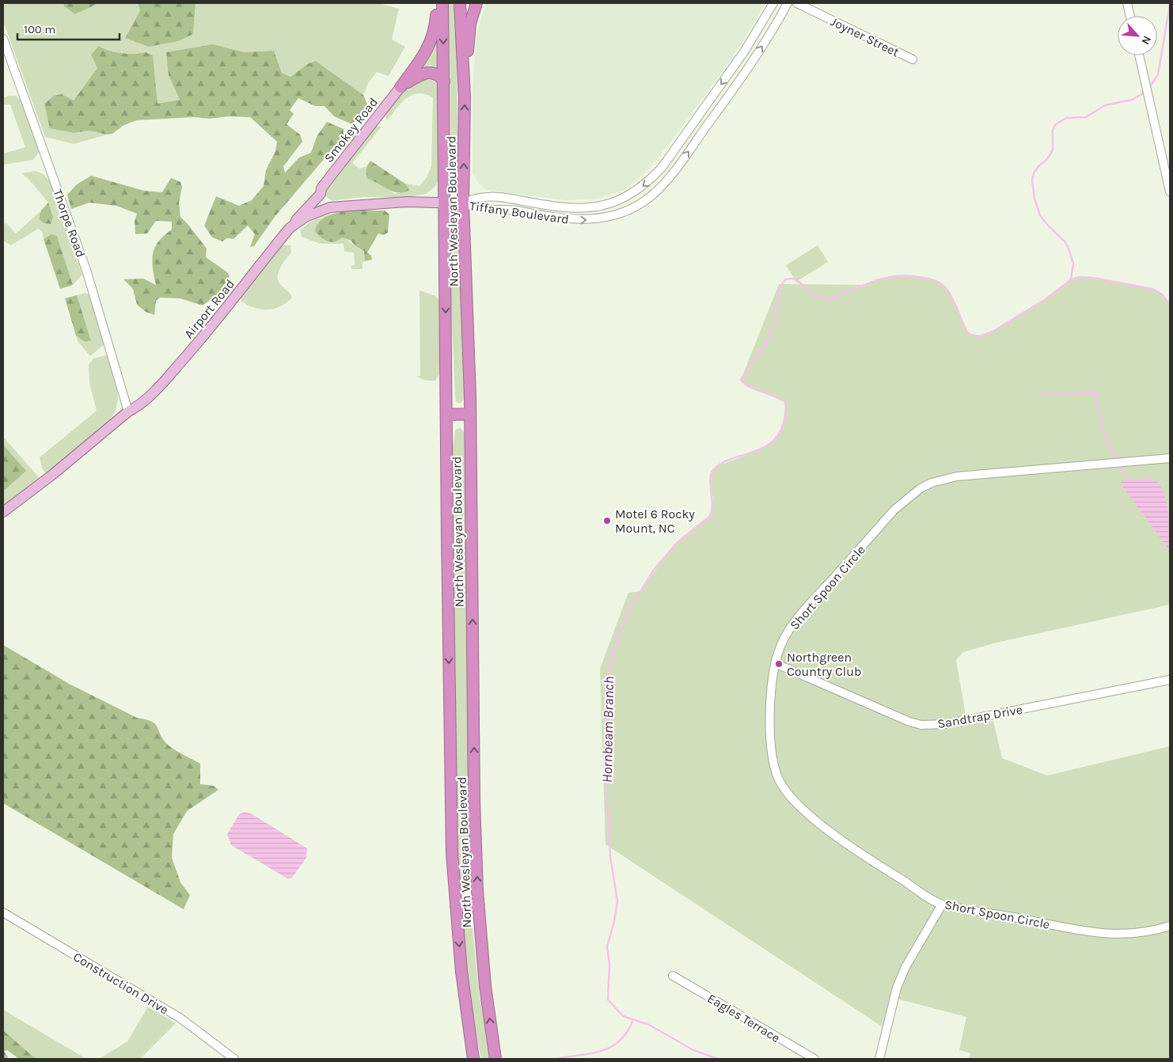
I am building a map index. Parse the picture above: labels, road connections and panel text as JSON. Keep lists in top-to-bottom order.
{
  "streets": {
    "highway": ["North Wesleyan Boulevard"],
    "main road": ["Smokey Road", "Airport Road"],
    "street": [
      "Joyner Street",
      "Tiffany Boulevard",
      "Thorpe Road",
      "Short Spoon Circle",
      "Sandtrap Drive",
      "Construction Drive",
      "Eagles Terrace"
    ]
  },
  "crossings": [
    ["Smokey Road", "Airport Road"],
    ["North Wesleyan Boulevard", "Tiffany Boulevard"],
    ["North Wesleyan Boulevard", "Airport Road"],
    ["Tiffany Boulevard", "Airport Road"],
    ["Thorpe Road", "Airport Road"],
    ["Short Spoon Circle", "Sandtrap Drive"]
  ],
  "water": ["Hornbeam Branch"],
  "places": ["Motel 6 Rocky Mount, NC", "Northgreen Country Club"],
  "scale_bar": "100 m",
  "north": "bottom right"
}
